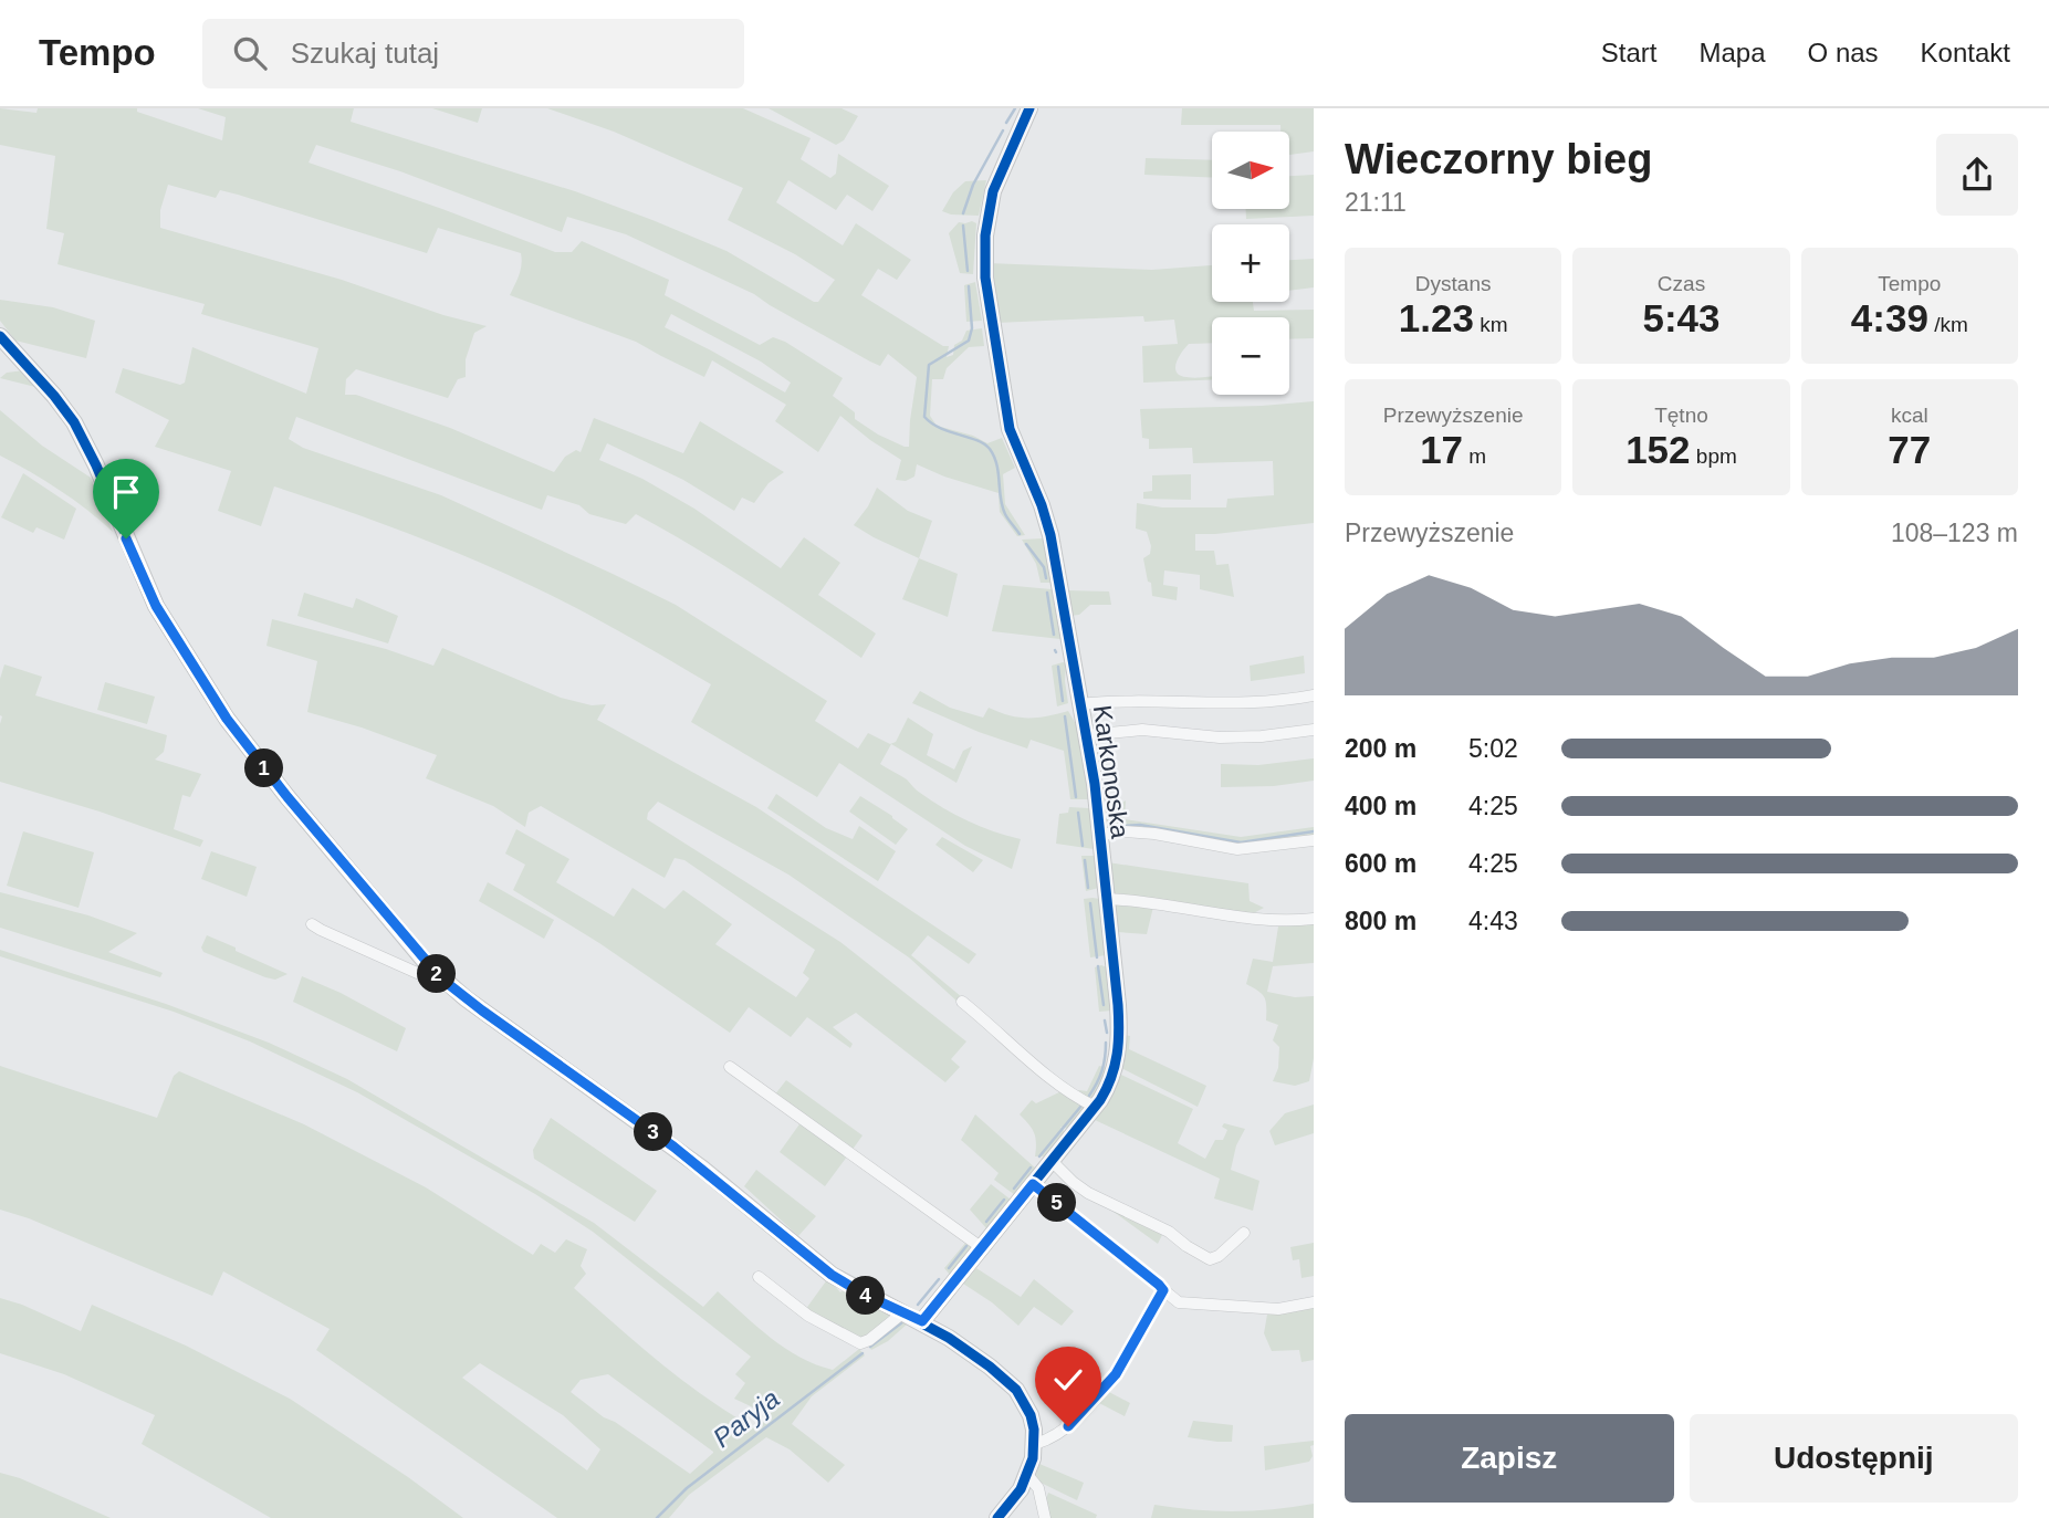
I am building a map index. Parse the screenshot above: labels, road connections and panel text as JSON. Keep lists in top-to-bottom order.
{
  "streets": {
    "street": ["Karkonoska"]
  },
  "water": ["Paryja"],
  "north": "right",
  "page": {
    "header": "Tempo",
    "search": "Szukaj tutaj",
    "nav": [
      "Start",
      "Mapa",
      "O nas",
      "Kontakt"
    ],
    "heading": ["Wieczorny bieg", "21:11"],
    "map_buttons": ["+", "−"],
    "stats": [
      ["Dystans", "1.23 km"],
      ["Czas", "5:43"],
      ["Tempo", "4:39 /km"],
      ["Przewyższenie", "17 m"],
      ["Tętno", "152 bpm"],
      ["kcal", "77"]
    ],
    "chart": ["Przewyższenie", "108–123 m"],
    "list": [
      {
        "name": "200 m",
        "note": "5:02"
      },
      {
        "name": "400 m",
        "note": "4:25"
      },
      {
        "name": "600 m",
        "note": "4:25"
      },
      {
        "name": "800 m",
        "note": "4:43"
      }
    ],
    "pins": [
      "1",
      "2",
      "3",
      "5",
      "4"
    ],
    "buttons": ["Zapisz", "Udostępnij"]
  }
}
